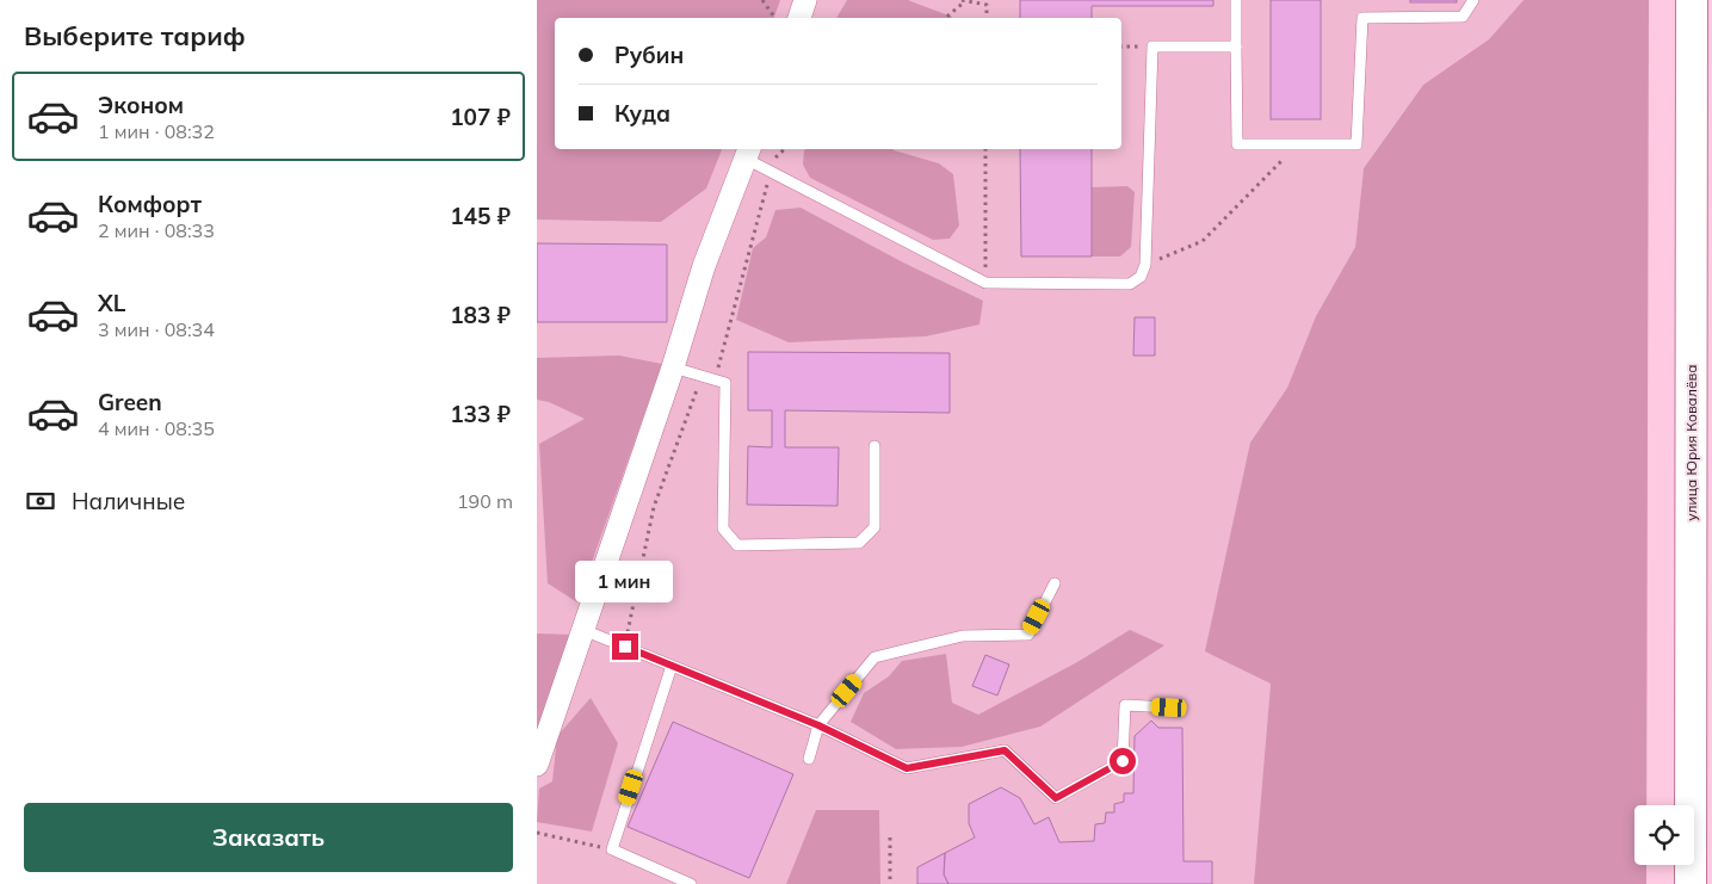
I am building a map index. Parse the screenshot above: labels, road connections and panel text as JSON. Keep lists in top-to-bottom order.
{
  "streets": {
    "main road": ["улица Юрия Ковалёва"]
  },
  "page": {
    "heading": "Выберите тариф",
    "banner": ["Рубин", "Куда"],
    "list": [
      {
        "name": "Эконом",
        "note": "1 мин · 08:32",
        "value": "107 ₽"
      },
      {
        "name": "Комфорт",
        "note": "2 мин · 08:33",
        "value": "145 ₽"
      },
      {
        "name": "XL",
        "note": "3 мин · 08:34",
        "value": "183 ₽"
      },
      {
        "name": "Green",
        "note": "4 мин · 08:35",
        "value": "133 ₽"
      }
    ],
    "pay": ["Наличные", "190 m"],
    "bubble": "1 мин",
    "buttons": "Заказать"
  }
}
